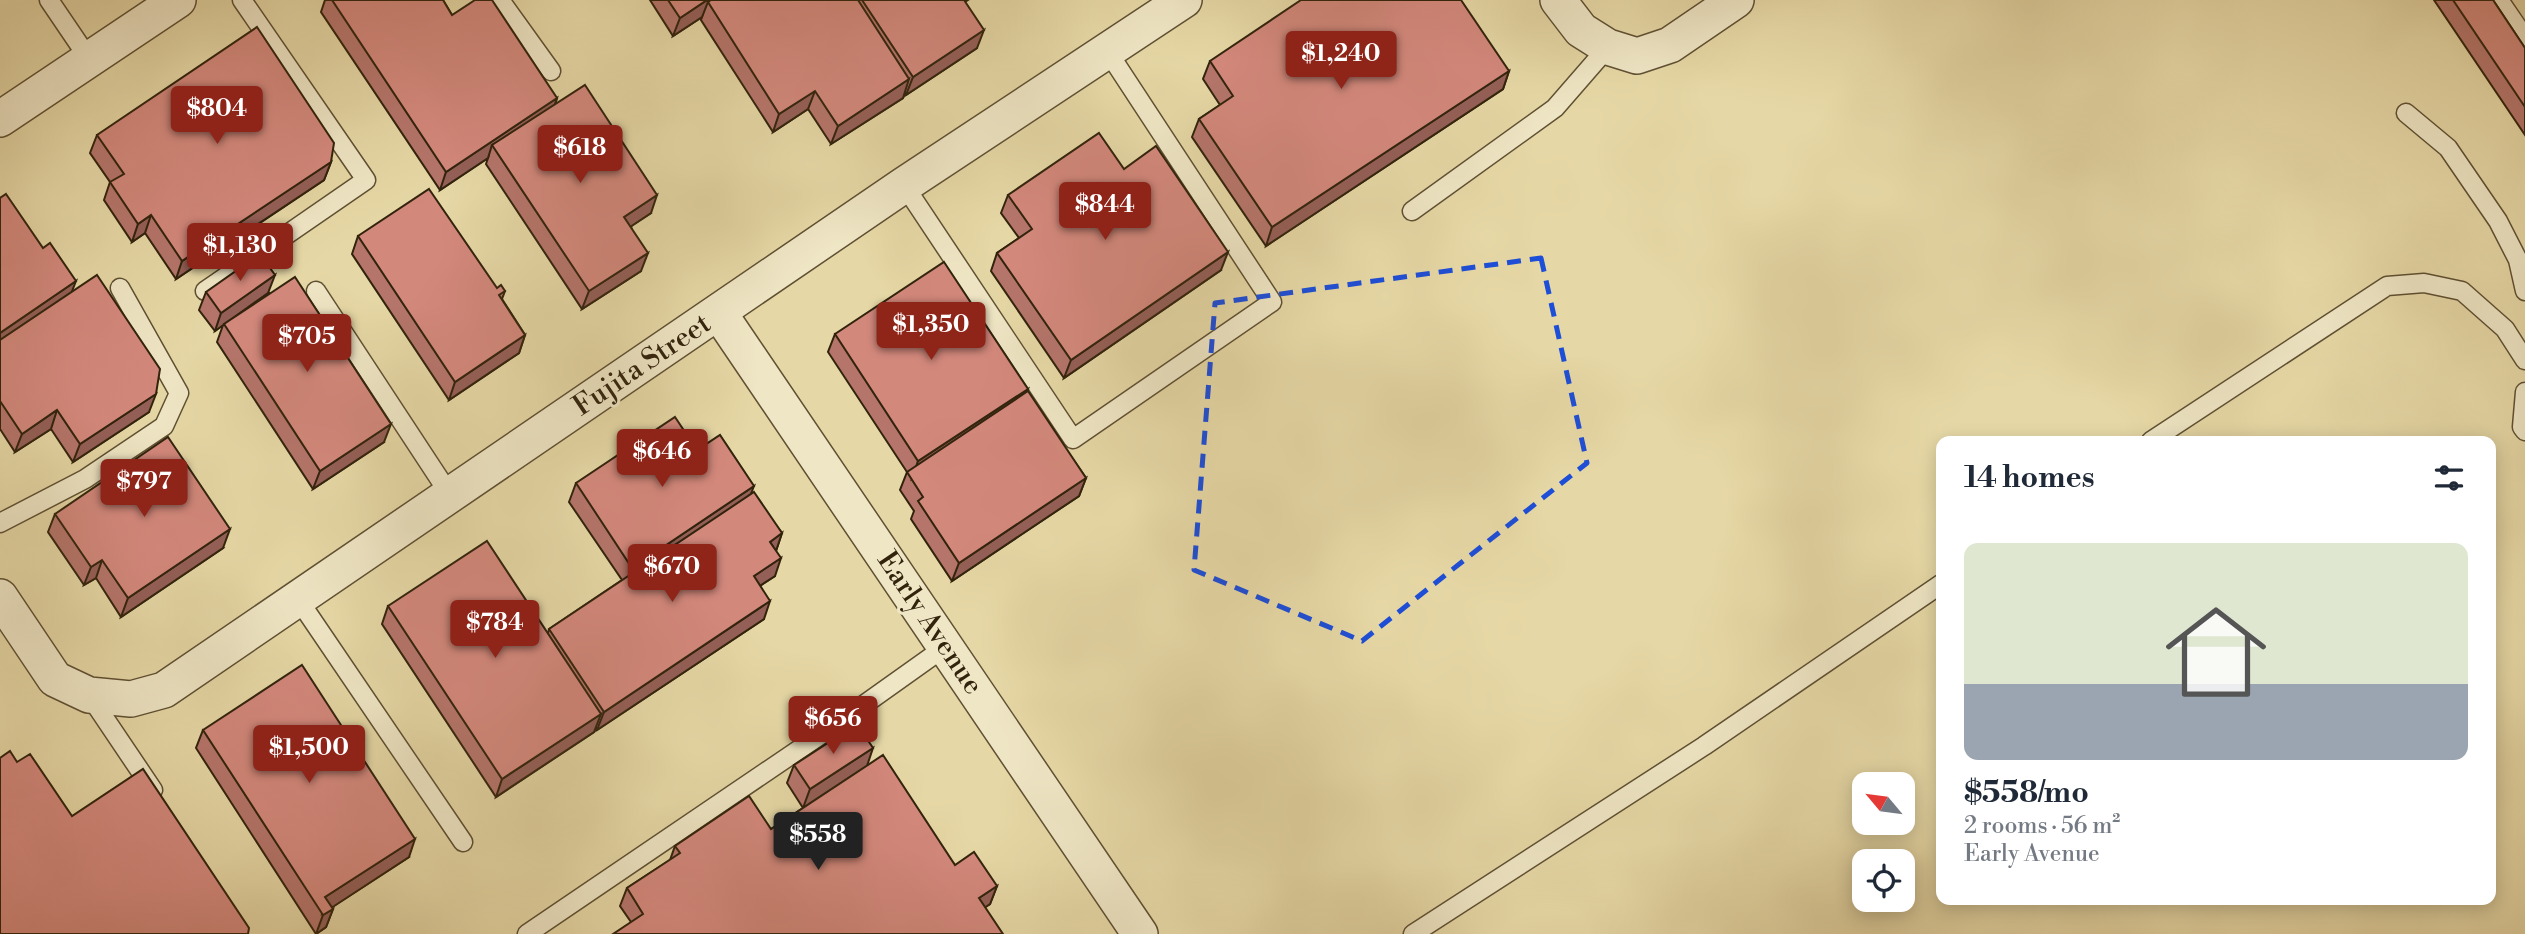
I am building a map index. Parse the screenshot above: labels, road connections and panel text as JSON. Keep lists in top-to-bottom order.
{
  "streets": {
    "street": ["Fujita Street", "Early Avenue"]
  },
  "crossings": [
    ["Fujita Street", "Early Avenue"]
  ],
  "north": "top left",
  "page": {
    "price": [
      "$1,240",
      "$804",
      "$618",
      "$844",
      "$1,130",
      "$1,350",
      "$705",
      "$646",
      "$797",
      "$670",
      "$784",
      "$656",
      "$1,500",
      "$558"
    ],
    "heading": "14 homes",
    "list": [
      {
        "name": "$558/mo",
        "note": "2 rooms · 56 m² · Early Avenue"
      }
    ]
  }
}
